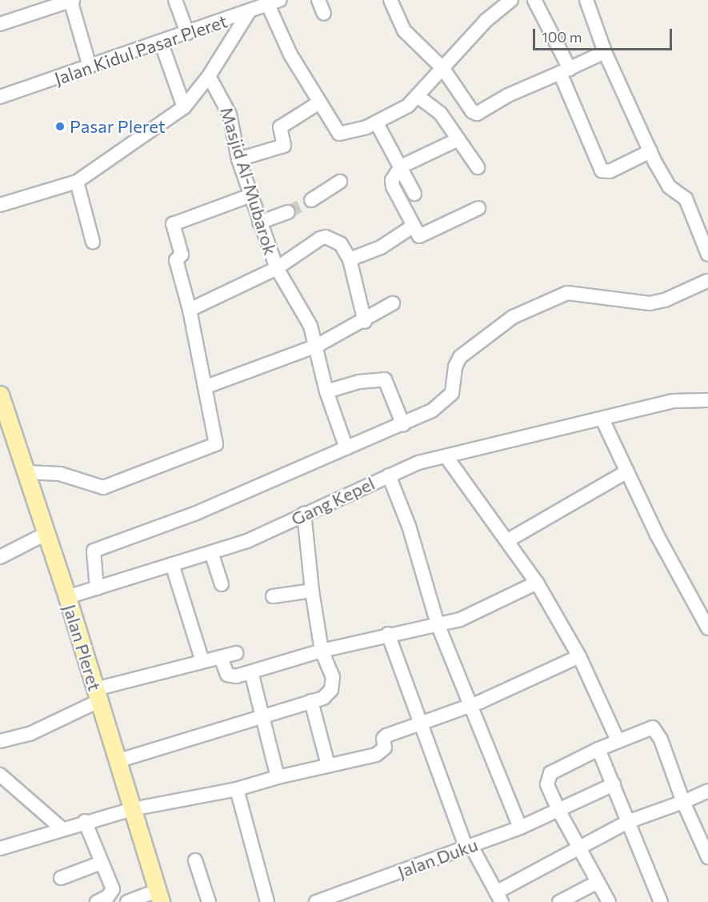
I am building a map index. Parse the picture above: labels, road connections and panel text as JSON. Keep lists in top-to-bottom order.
{
  "streets": {
    "main road": ["Jalan Pleret"],
    "street": [
      "Jalan Kidul Pasar Pleret",
      "Masjid Al-Mubarok",
      "Gang Kepel",
      "Jalan Duku"
    ]
  },
  "crossings": [
    ["Gang Kepel", "Jalan Pleret"]
  ],
  "places": ["Pasar Pleret"],
  "scale_bar": "100 m"
}
